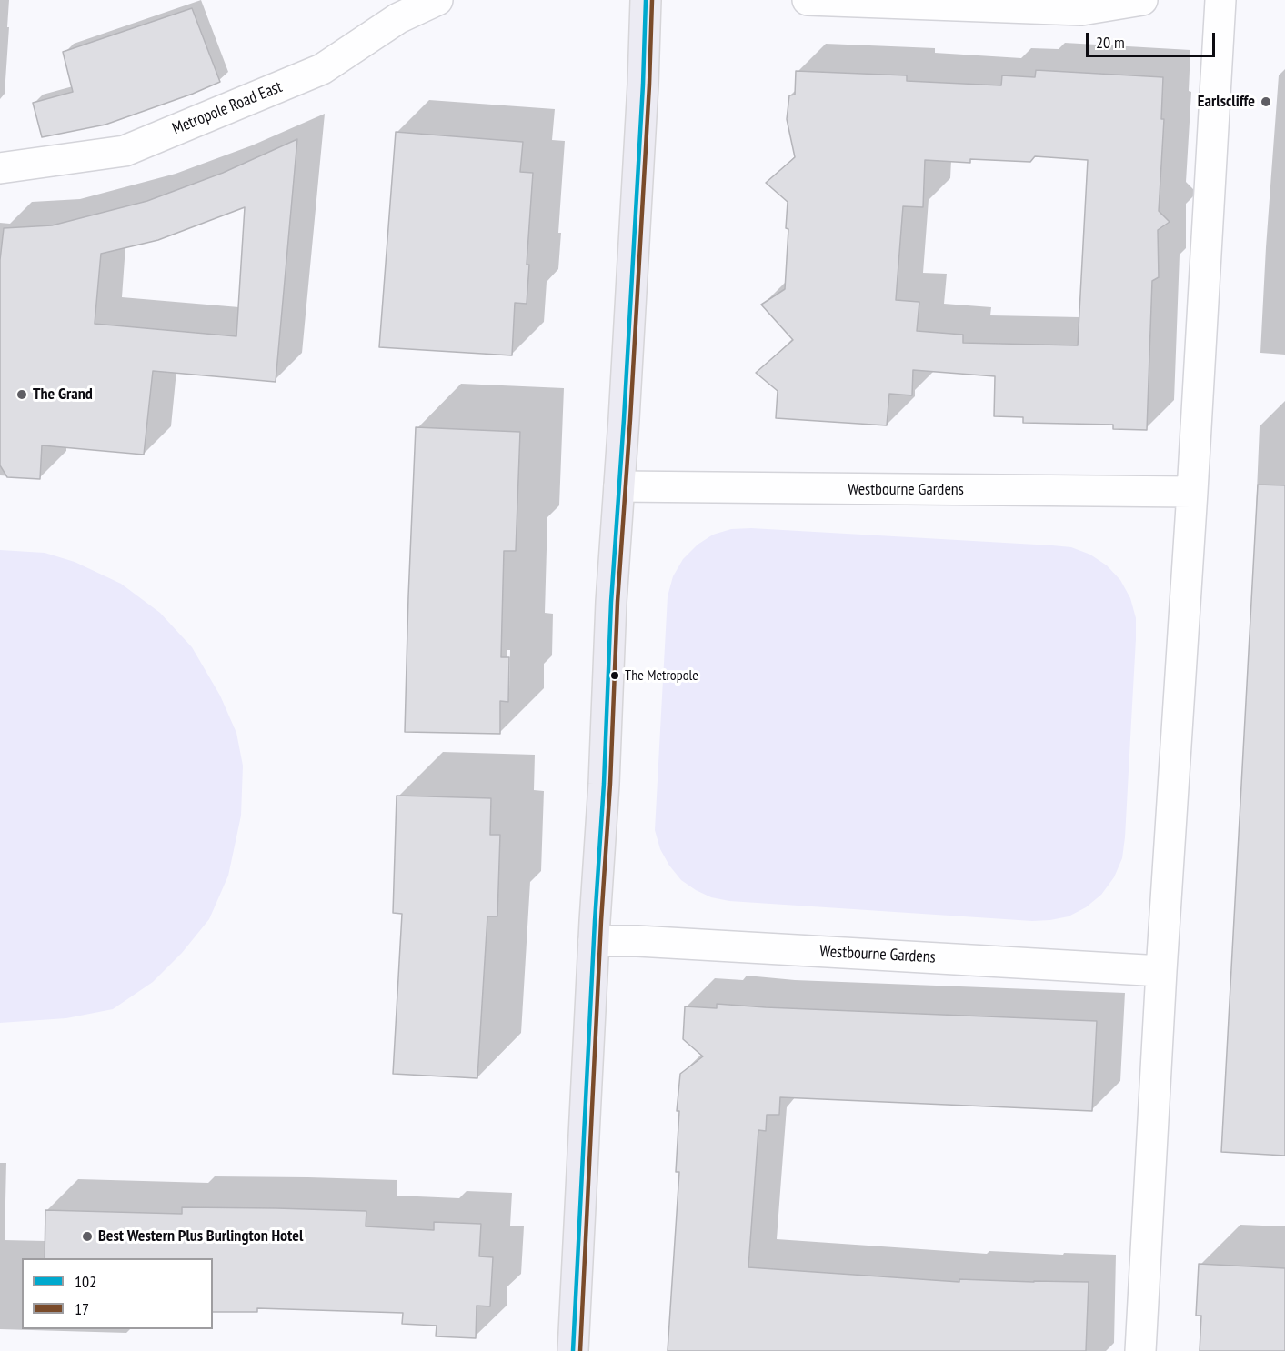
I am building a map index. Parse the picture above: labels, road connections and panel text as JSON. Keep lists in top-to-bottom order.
{
  "streets": {
    "street": ["Metropole Road East", "Westbourne Gardens"]
  },
  "places": [
    "Earlscliffe",
    "The Grand",
    "The Metropole",
    "Best Western Plus Burlington Hotel"
  ],
  "lines": ["transit line 102", "transit line 17"],
  "legend": ["102", "17"],
  "scale_bar": "20 m"
}
